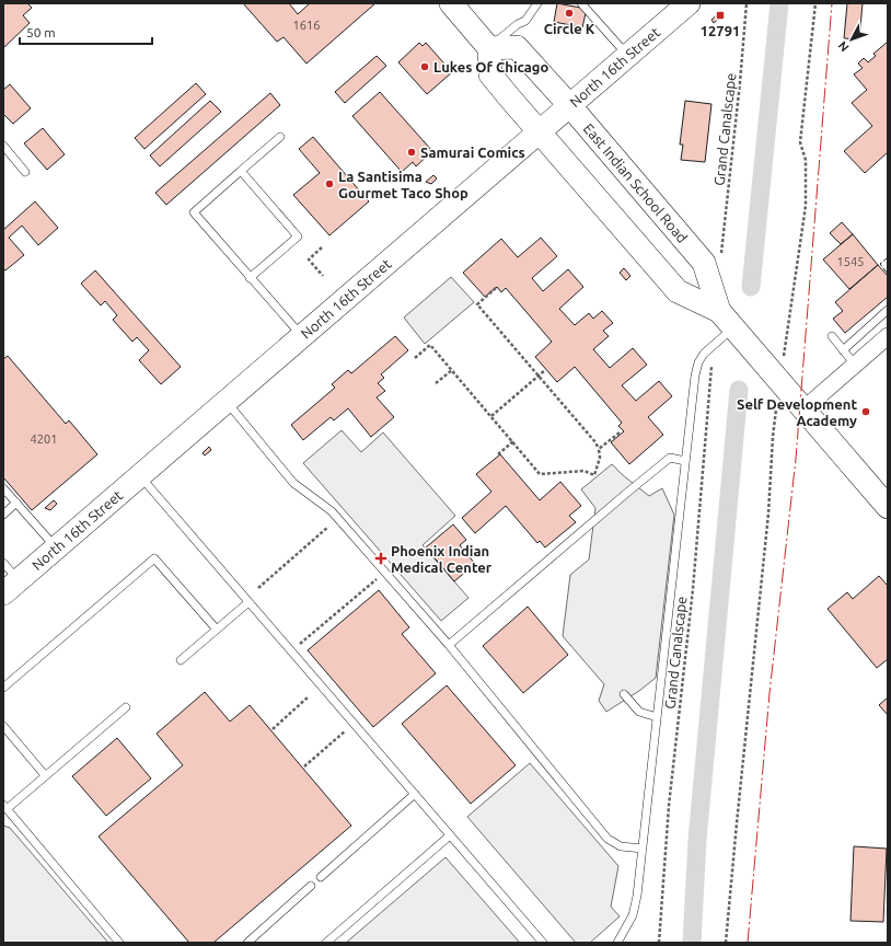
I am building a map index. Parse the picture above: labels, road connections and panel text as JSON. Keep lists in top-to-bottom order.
{
  "streets": {
    "main road": ["North 16th Street", "East Indian School Road"],
    "path": ["Grand Canalscape"]
  },
  "crossings": [
    ["North 16th Street", "East Indian School Road"]
  ],
  "places": {
    "other": [
      "Circle K",
      "Lukes Of Chicago",
      "Samurai Comics",
      "La Santisima Gourmet Taco Shop",
      "Self Development Academy"
    ],
    "transit": ["12791"],
    "health": ["Phoenix Indian Medical Center"]
  },
  "house_numbers": ["1616", "1545", "4201"],
  "scale_bar": "50 m",
  "north": "bottom left"
}
